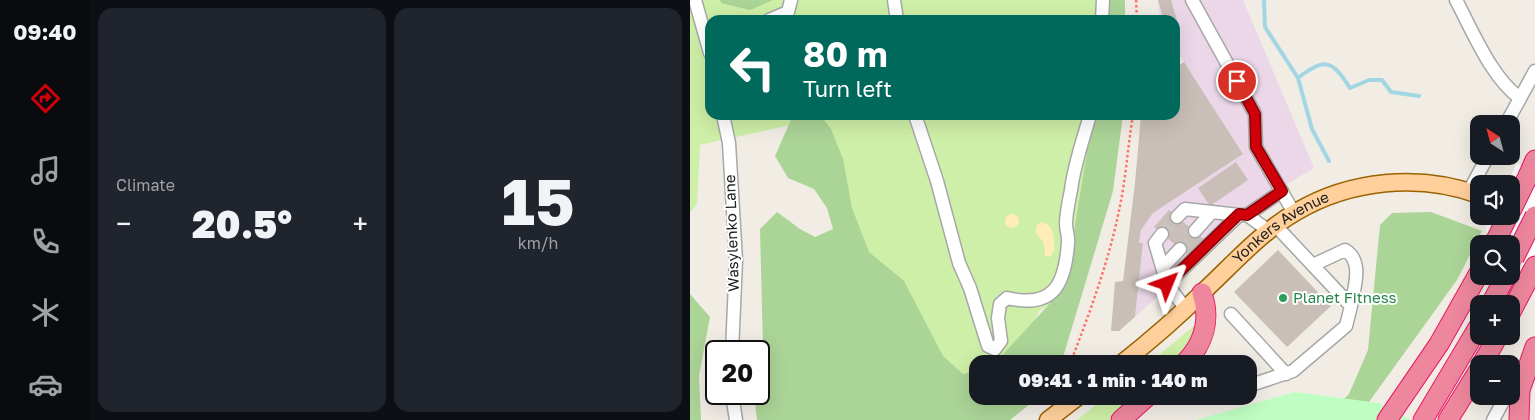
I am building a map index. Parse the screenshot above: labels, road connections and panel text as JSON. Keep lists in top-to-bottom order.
{
  "streets": {
    "main road": ["Yonkers Avenue"],
    "street": ["Wasylenko Lane"]
  },
  "places": ["Planet Fitness"],
  "north": "top left",
  "page": {
    "tabs": "09:40",
    "tile": [
      "Climate",
      ["15", "km/h"]
    ],
    "turn": ["80 m", "Turn left"],
    "map_buttons": ["+", "−"],
    "heat": ["−", "20.5°", "+"],
    "limit": "20",
    "trip": "09:41 · 1 min · 140 m"
  }
}
